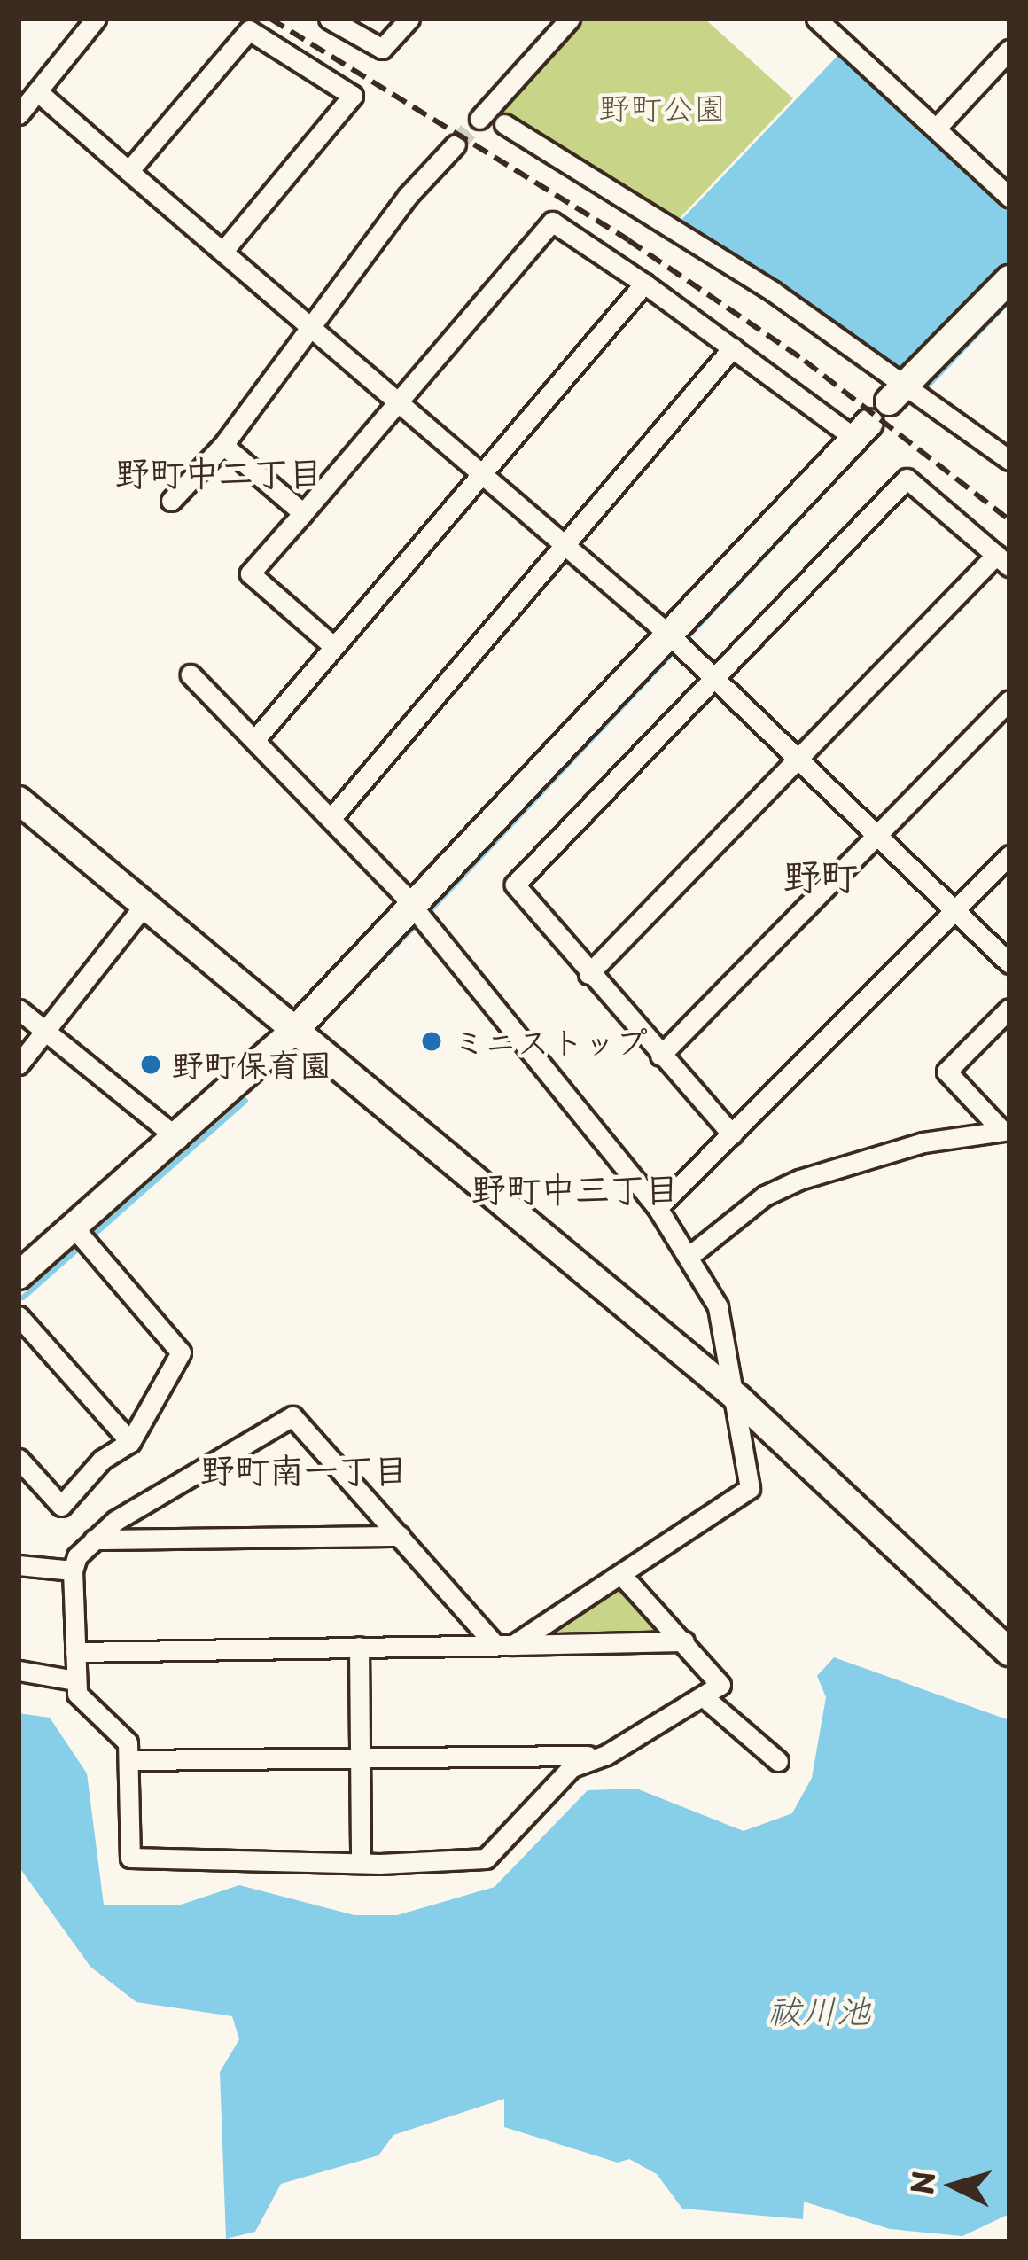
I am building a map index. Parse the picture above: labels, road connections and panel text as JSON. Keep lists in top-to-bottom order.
{
  "districts": [
    "野町中二丁目",
    "野町",
    "野町中三丁目",
    "野町南一丁目"
  ],
  "water": ["祓川池"],
  "parks": ["野町公園"],
  "places": ["ミニストップ", "野町保育園"],
  "north": "left"
}
